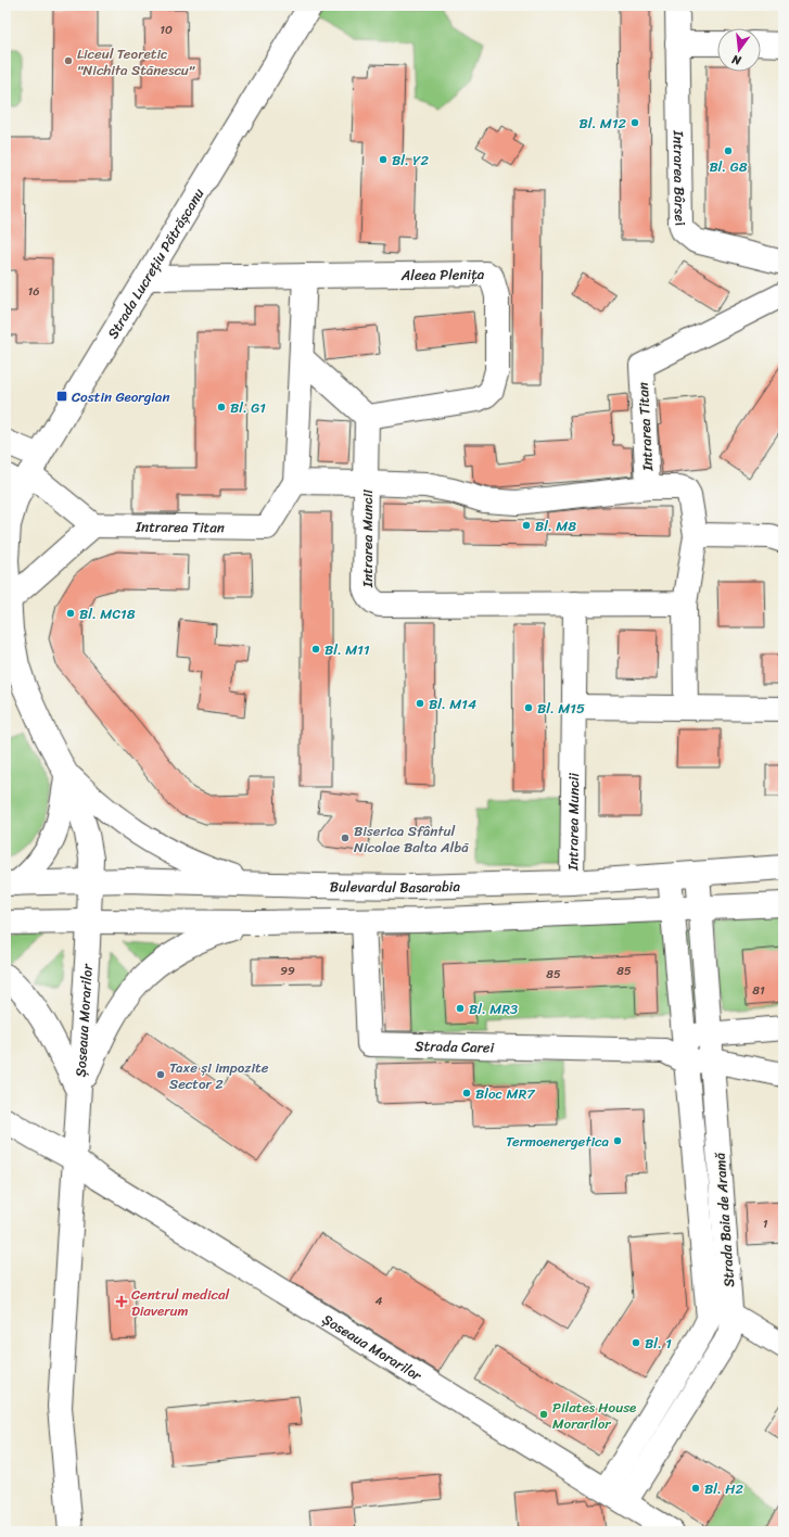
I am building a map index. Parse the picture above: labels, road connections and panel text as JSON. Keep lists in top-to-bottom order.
{
  "streets": {
    "street": [
      "Intrarea Bârsei",
      "Strada Lucrețiu Pătrășcanu",
      "Aleea Plenița",
      "Intrarea Titan",
      "Intrarea Muncii",
      "Bulevardul Basarabia",
      "Șoseaua Morarilor",
      "Strada Carei",
      "Strada Baia de Aramă"
    ]
  },
  "crossings": [
    ["Strada Lucrețiu Pătrășcanu", "Aleea Plenița"],
    ["Strada Lucrețiu Pătrășcanu", "Bulevardul Basarabia"],
    ["Strada Lucrețiu Pătrășcanu", "Șoseaua Morarilor"],
    ["Intrarea Titan", "Intrarea Muncii"],
    ["Intrarea Muncii", "Bulevardul Basarabia"],
    ["Bulevardul Basarabia", "Șoseaua Morarilor"],
    ["Bulevardul Basarabia", "Strada Baia de Aramă"],
    ["Șoseaua Morarilor", "Strada Baia de Aramă"],
    ["Strada Carei", "Strada Baia de Aramă"]
  ],
  "places": {
    "other": [
      "Liceul Teoretic \"Nichita Stănescu\"",
      "Bl. M12",
      "Bl. G8",
      "Bl. Y2",
      "Bl. G1",
      "Bl. M8",
      "Bl. MC18",
      "Bl. M11",
      "Bl. M14",
      "Bl. M15",
      "Biserica Sfântul Nicolae Balta Albă",
      "Bl. MR3",
      "Taxe și impozite Sector 2",
      "Bloc MR7",
      "Termoenergetica",
      "Bl. 1",
      "Pilates House Morarilor",
      "Bl. H2"
    ],
    "transit": ["Costin Georgian"],
    "health": ["Centrul medical Diaverum"]
  },
  "house_numbers": [
    "10",
    "16",
    "99",
    "85",
    "85",
    "81",
    "1",
    "4"
  ],
  "north": "bottom"
}
